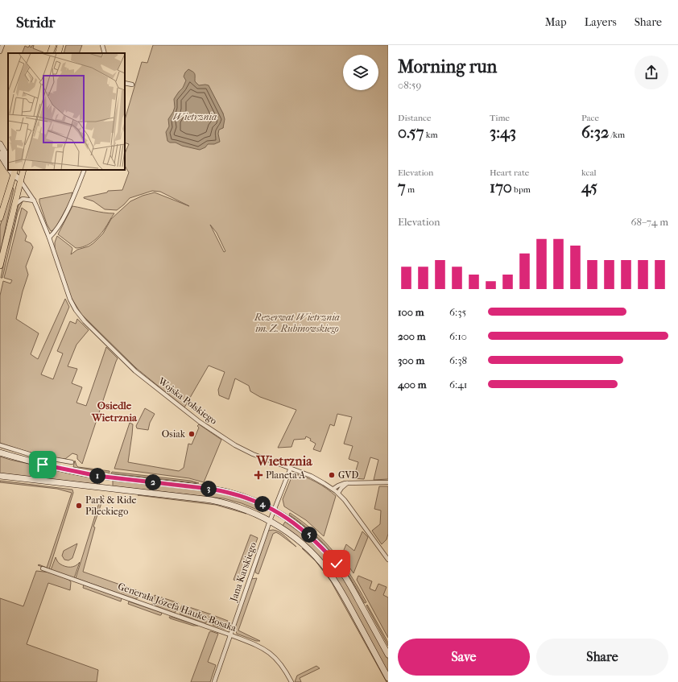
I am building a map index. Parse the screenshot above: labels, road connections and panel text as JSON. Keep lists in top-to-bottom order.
{
  "streets": {
    "main road": ["Wojska Polskiego"],
    "street": ["Jana Karskiego", "Generała Józefa Hauke-Bosaka"]
  },
  "crossings": [
    ["Wojska Polskiego", "Jana Karskiego"],
    ["Jana Karskiego", "Generała Józefa Hauke-Bosaka"]
  ],
  "districts": ["Osiedle Wietrznia", "Wietrznia"],
  "parks": ["Wietrznia", "Rezerwat Wietrznia im. Z. Rubinowskiego"],
  "places": {
    "other": ["Osiak", "GVD", "Park & Ride Pileckiego"],
    "health": ["Planeta A"]
  },
  "page": {
    "header": "Stridr",
    "nav": ["Map", "Layers", "Share"],
    "heading": ["Morning run", "08:59"],
    "stats": [
      ["Distance", "0.57 km"],
      ["Time", "3:43"],
      ["Pace", "6:32 /km"],
      ["Elevation", "7 m"],
      ["Heart rate", "170 bpm"],
      ["kcal", "45"]
    ],
    "chart": ["Elevation", "68–74 m"],
    "list": [
      {
        "name": "100 m",
        "note": "6:35"
      },
      {
        "name": "200 m",
        "note": "6:10"
      },
      {
        "name": "300 m",
        "note": "6:38"
      },
      {
        "name": "400 m",
        "note": "6:41"
      }
    ],
    "pins": [
      "1",
      "2",
      "3",
      "4",
      "5"
    ],
    "buttons": ["Save", "Share"]
  }
}
